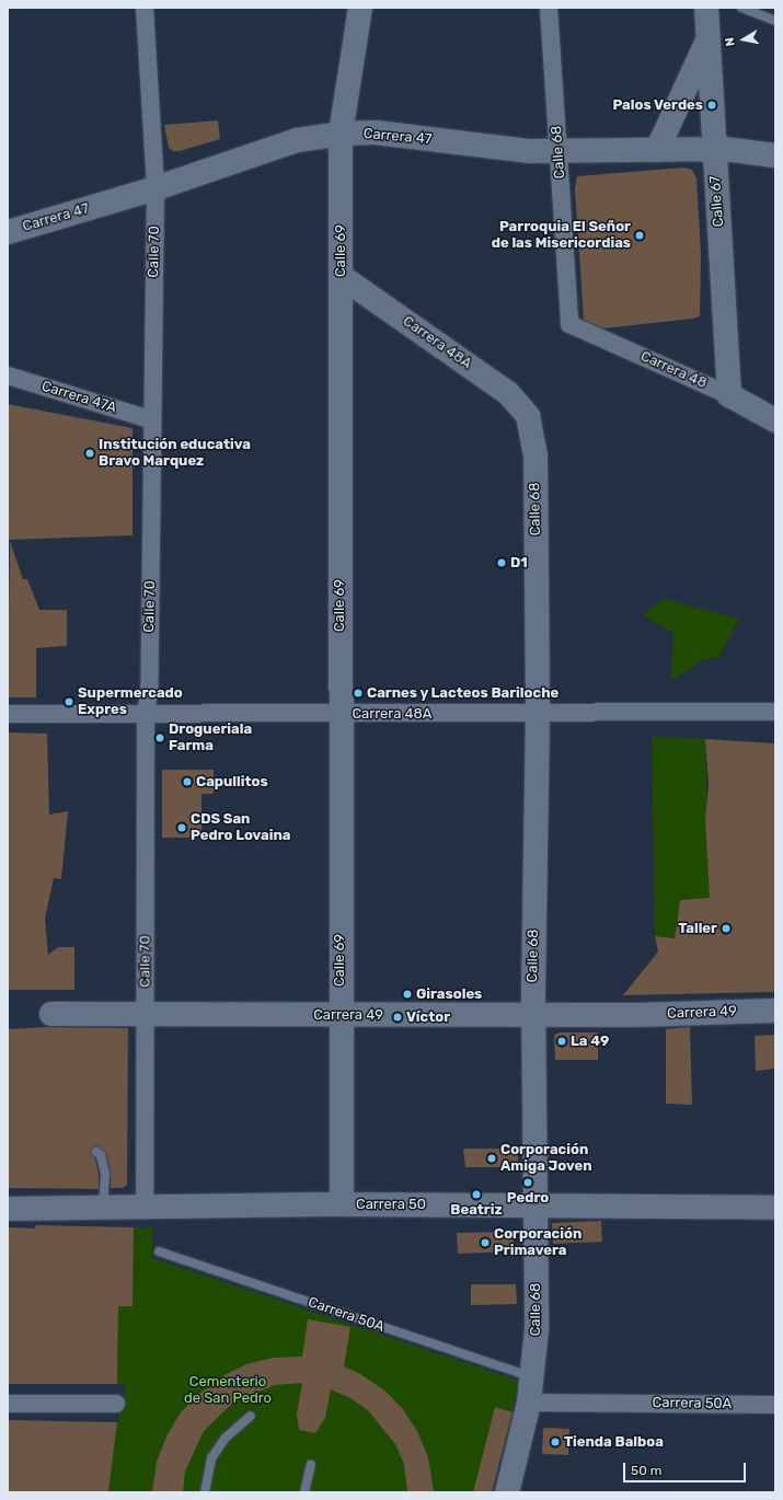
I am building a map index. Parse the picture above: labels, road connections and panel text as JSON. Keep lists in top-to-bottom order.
{
  "streets": {
    "street": [
      "Carrera 47",
      "Calle 68",
      "Calle 67",
      "Calle 69",
      "Calle 70",
      "Carrera 48A",
      "Carrera 48",
      "Carrera 47A",
      "Carrera 49",
      "Carrera 50",
      "Carrera 50A"
    ]
  },
  "crossings": [
    ["Carrera 47", "Calle 68"],
    ["Carrera 47", "Calle 67"],
    ["Carrera 47", "Calle 69"],
    ["Carrera 47", "Calle 70"],
    ["Calle 68", "Carrera 48A"],
    ["Calle 68", "Carrera 48"],
    ["Calle 68", "Carrera 49"],
    ["Calle 68", "Carrera 50"],
    ["Calle 68", "Carrera 50A"],
    ["Calle 67", "Carrera 48"],
    ["Calle 69", "Carrera 48A"],
    ["Calle 69", "Carrera 49"],
    ["Calle 69", "Carrera 50"],
    ["Calle 70", "Carrera 48A"],
    ["Calle 70", "Carrera 47A"],
    ["Calle 70", "Carrera 49"],
    ["Calle 70", "Carrera 50"]
  ],
  "parks": ["Cementerio de San Pedro"],
  "places": [
    "Palos Verdes",
    "Parroquia El Señor de las Misericordias",
    "Institución educativa Bravo Marquez",
    "D1",
    "Carnes y Lacteos Bariloche",
    "Supermercado Expres",
    "Drogueriala Farma",
    "Capullitos",
    "CDS San Pedro Lovaina",
    "Taller",
    "Girasoles",
    "Víctor",
    "La 49",
    "Corporación Amiga Joven",
    "Pedro",
    "Beatriz",
    "Corporación Primavera",
    "Tienda Balboa"
  ],
  "scale_bar": "50 m",
  "north": "left"
}
